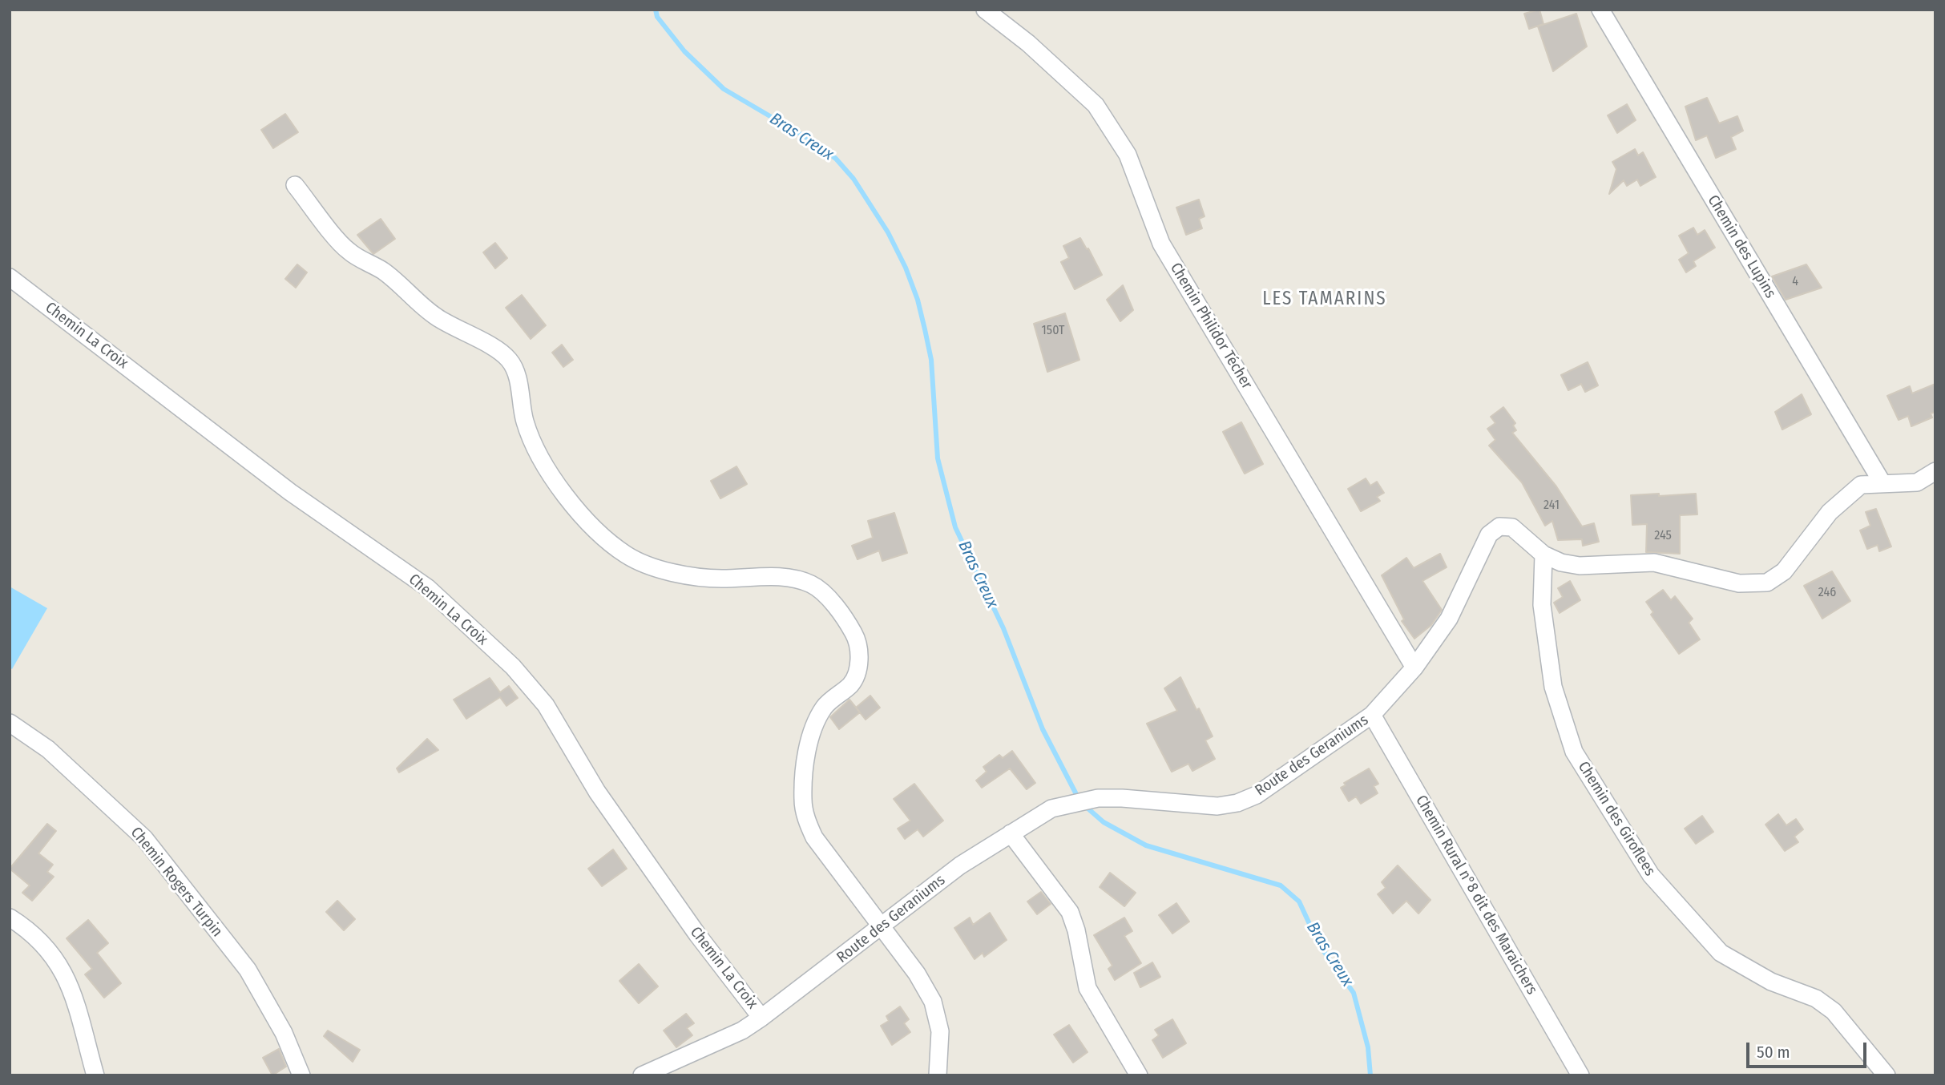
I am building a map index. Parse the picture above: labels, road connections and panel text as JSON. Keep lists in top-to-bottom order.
{
  "streets": {
    "street": [
      "Chemin des Lupins",
      "Chemin Philidor Técher",
      "Chemin La Croix",
      "Route des Geraniums",
      "Chemin des Giroflees",
      "Chemin Rogers Turpin",
      "Chemin Rural n°8 dit des Maraichers"
    ]
  },
  "crossings": [
    ["Chemin des Lupins", "Route des Geraniums"],
    ["Chemin Philidor Técher", "Route des Geraniums"],
    ["Chemin La Croix", "Route des Geraniums"],
    ["Route des Geraniums", "Chemin des Giroflees"],
    ["Route des Geraniums", "Chemin Rural n°8 dit des Maraichers"]
  ],
  "districts": ["LES TAMARINS"],
  "water": ["Bras Creux"],
  "house_numbers": [
    "4",
    "150T",
    "241",
    "245",
    "246"
  ],
  "scale_bar": "50 m"
}
